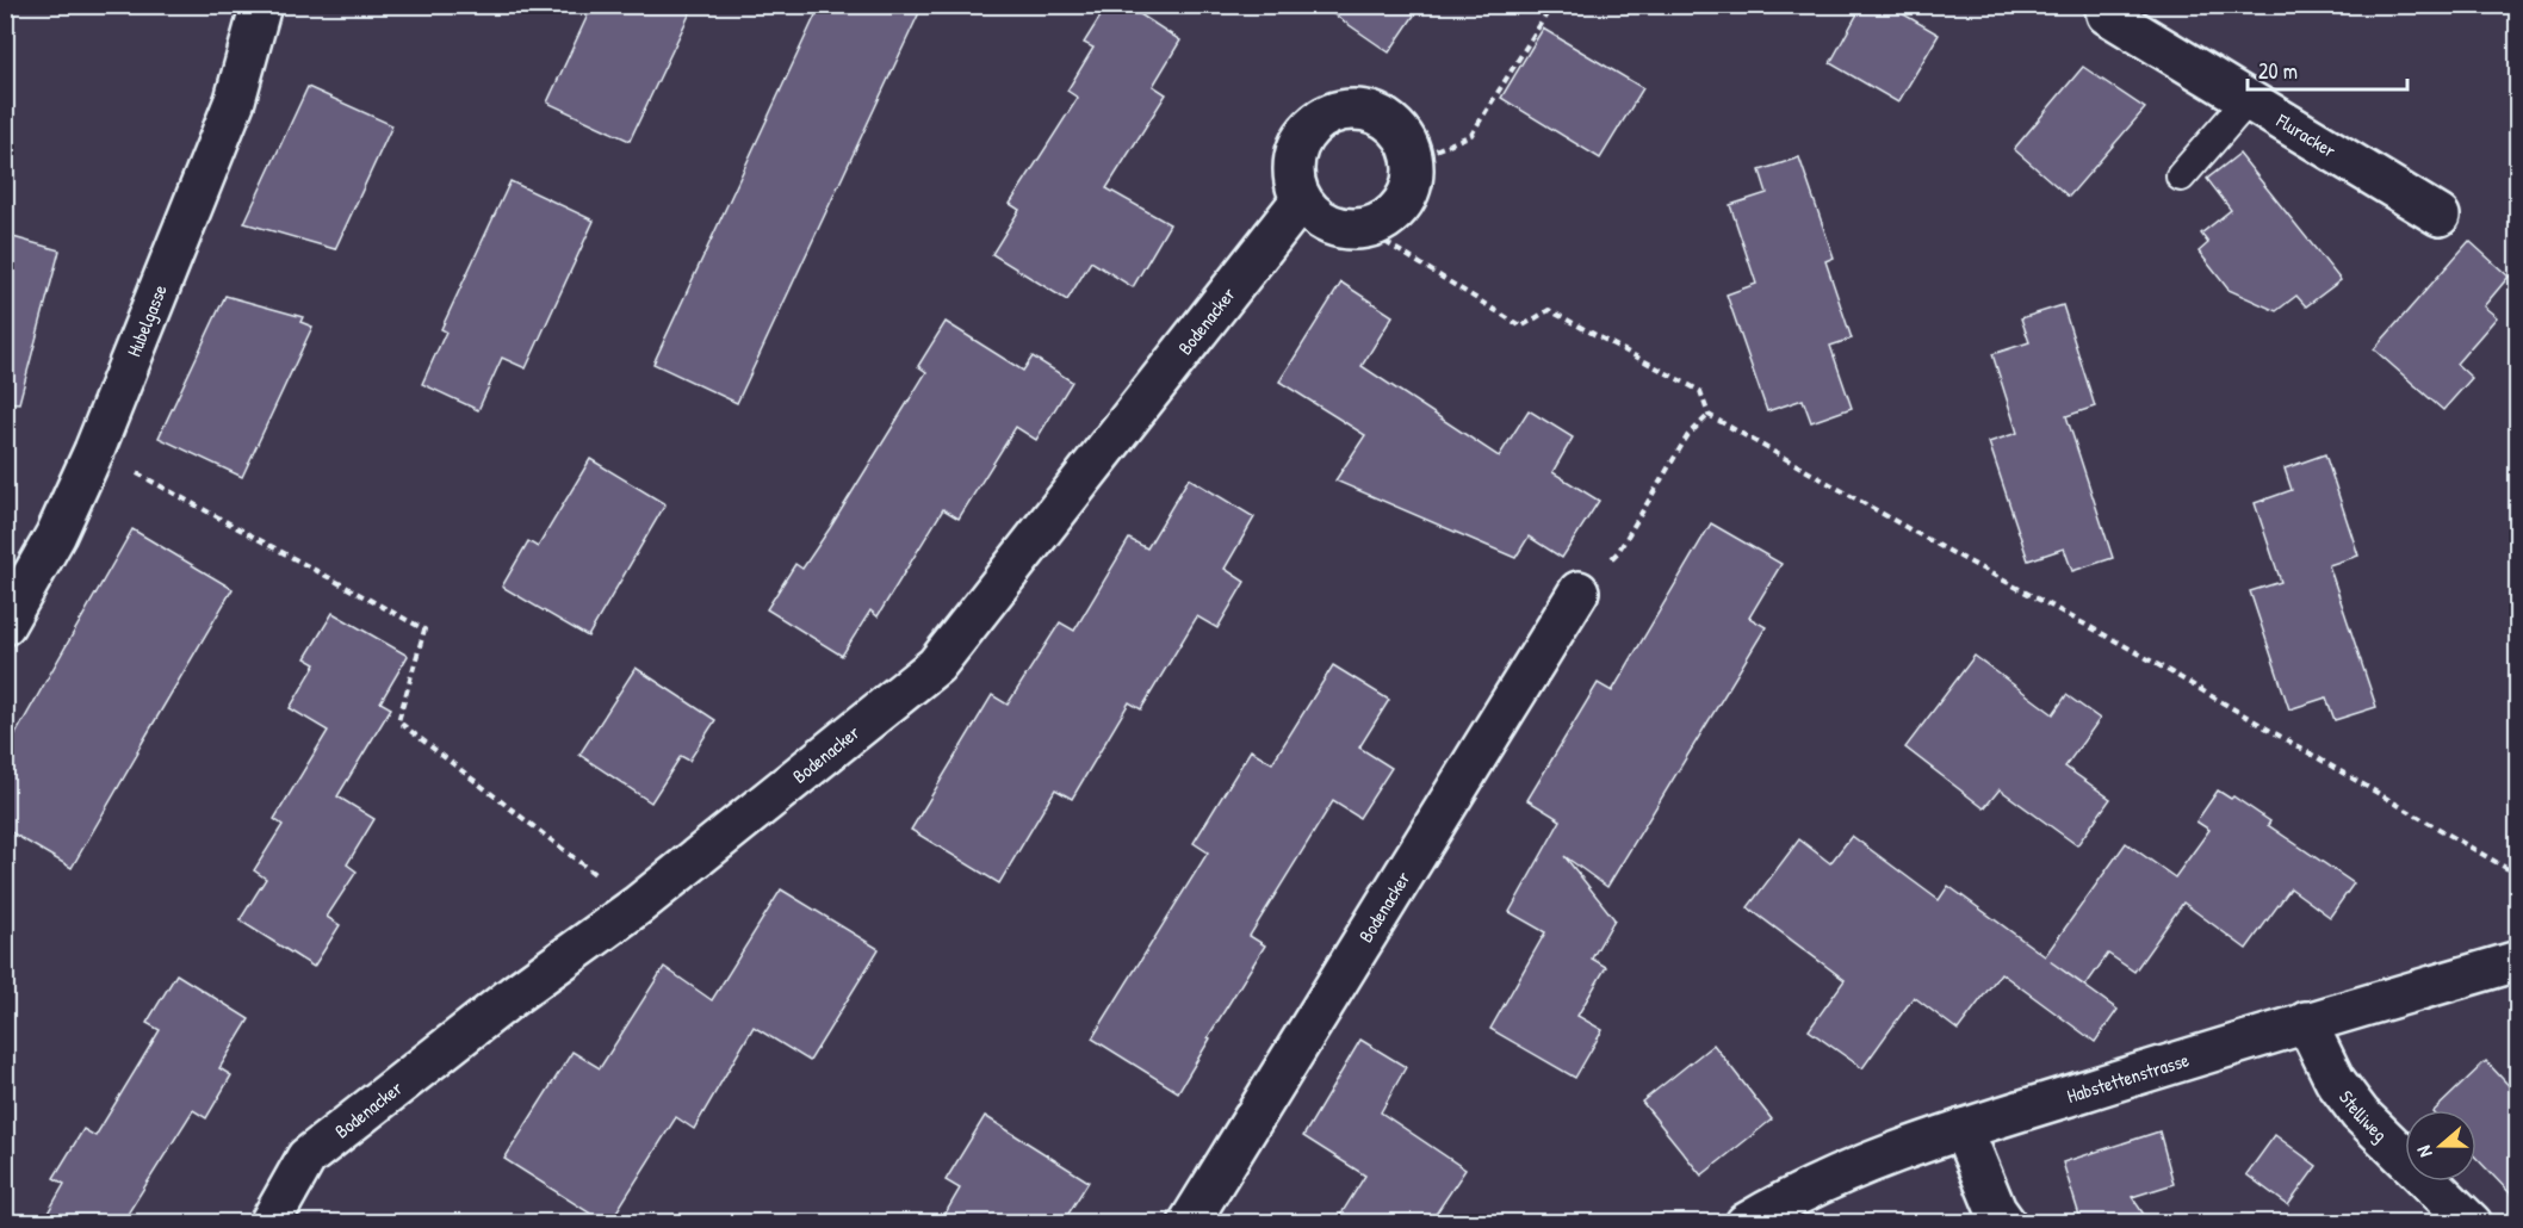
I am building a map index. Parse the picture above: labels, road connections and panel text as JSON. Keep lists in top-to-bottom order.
{
  "streets": {
    "street": [
      "Fluracker",
      "Hubelgasse",
      "Bodenacker",
      "Habstettenstrasse",
      "Stelliweg"
    ]
  },
  "crossings": [
    ["Habstettenstrasse", "Stelliweg"]
  ],
  "scale_bar": "20 m",
  "north": "left"
}
